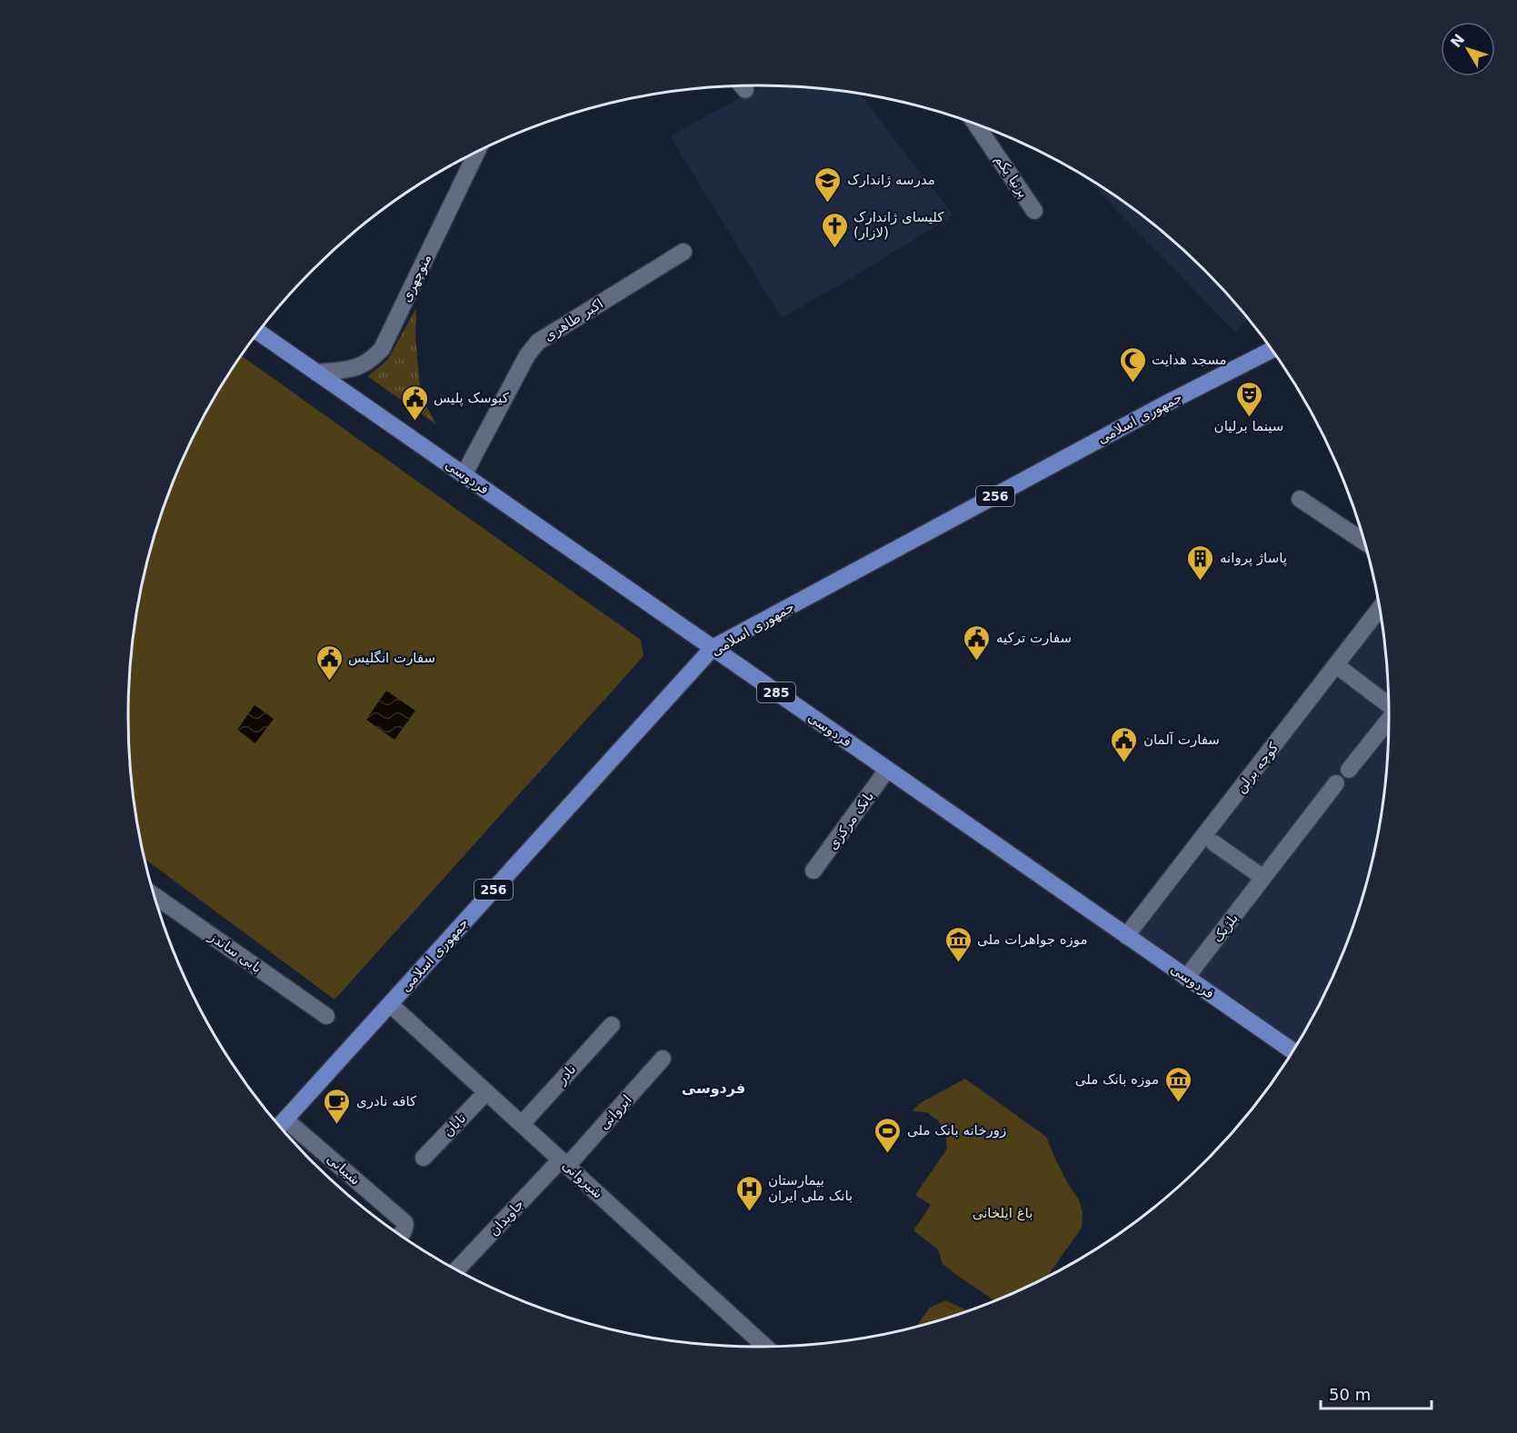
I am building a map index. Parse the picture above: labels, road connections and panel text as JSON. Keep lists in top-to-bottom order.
{
  "streets": {
    "main road": [
      "جمهوری اسلامی",
      "فردوسی",
      "256",
      "285"
    ],
    "street": [
      "پرنیا یکم",
      "منوچهری",
      "اکبر طاهری",
      "کوچه برلن",
      "بانک مرکزی",
      "بلژیک",
      "بابی ساندز",
      "نادر",
      "ایروانی",
      "تابان",
      "شیبانی",
      "شیروانی",
      "جاویدان"
    ]
  },
  "crossings": [
    ["منوچهری", "فردوسی"],
    ["اکبر طاهری", "فردوسی"],
    ["جمهوری اسلامی", "فردوسی"],
    ["جمهوری اسلامی", "شیبانی"],
    ["جمهوری اسلامی", "شیروانی"],
    ["فردوسی", "کوچه برلن"],
    ["فردوسی", "بانک مرکزی"],
    ["فردوسی", "بلژیک"],
    ["نادر", "شیروانی"],
    ["ایروانی", "شیروانی"],
    ["ایروانی", "جاویدان"],
    ["تابان", "شیروانی"],
    ["شیروانی", "جاویدان"]
  ],
  "districts": ["فردوسی"],
  "parks": ["باغ ایلخانی"],
  "places": {
    "school or university": ["مدرسه ژاندارک"],
    "church": ["کلیسای ژاندارک (لازار)"],
    "mosque": ["مسجد هدایت"],
    "theatre": ["سینما برلیان"],
    "public building": [
      "کیوسک پلیس",
      "سفارت ترکیه",
      "سفارت انگلیس",
      "سفارت آلمان"
    ],
    "building": ["پاساژ پروانه"],
    "museum": ["موزه جواهرات ملی", "موزه بانک ملی"],
    "cafe": ["کافه نادری"],
    "sports": ["زورخانه بانک ملی"],
    "hospital": ["بیمارستان بانک ملی ایران"]
  },
  "scale_bar": "50 m",
  "north": "top left"
}
